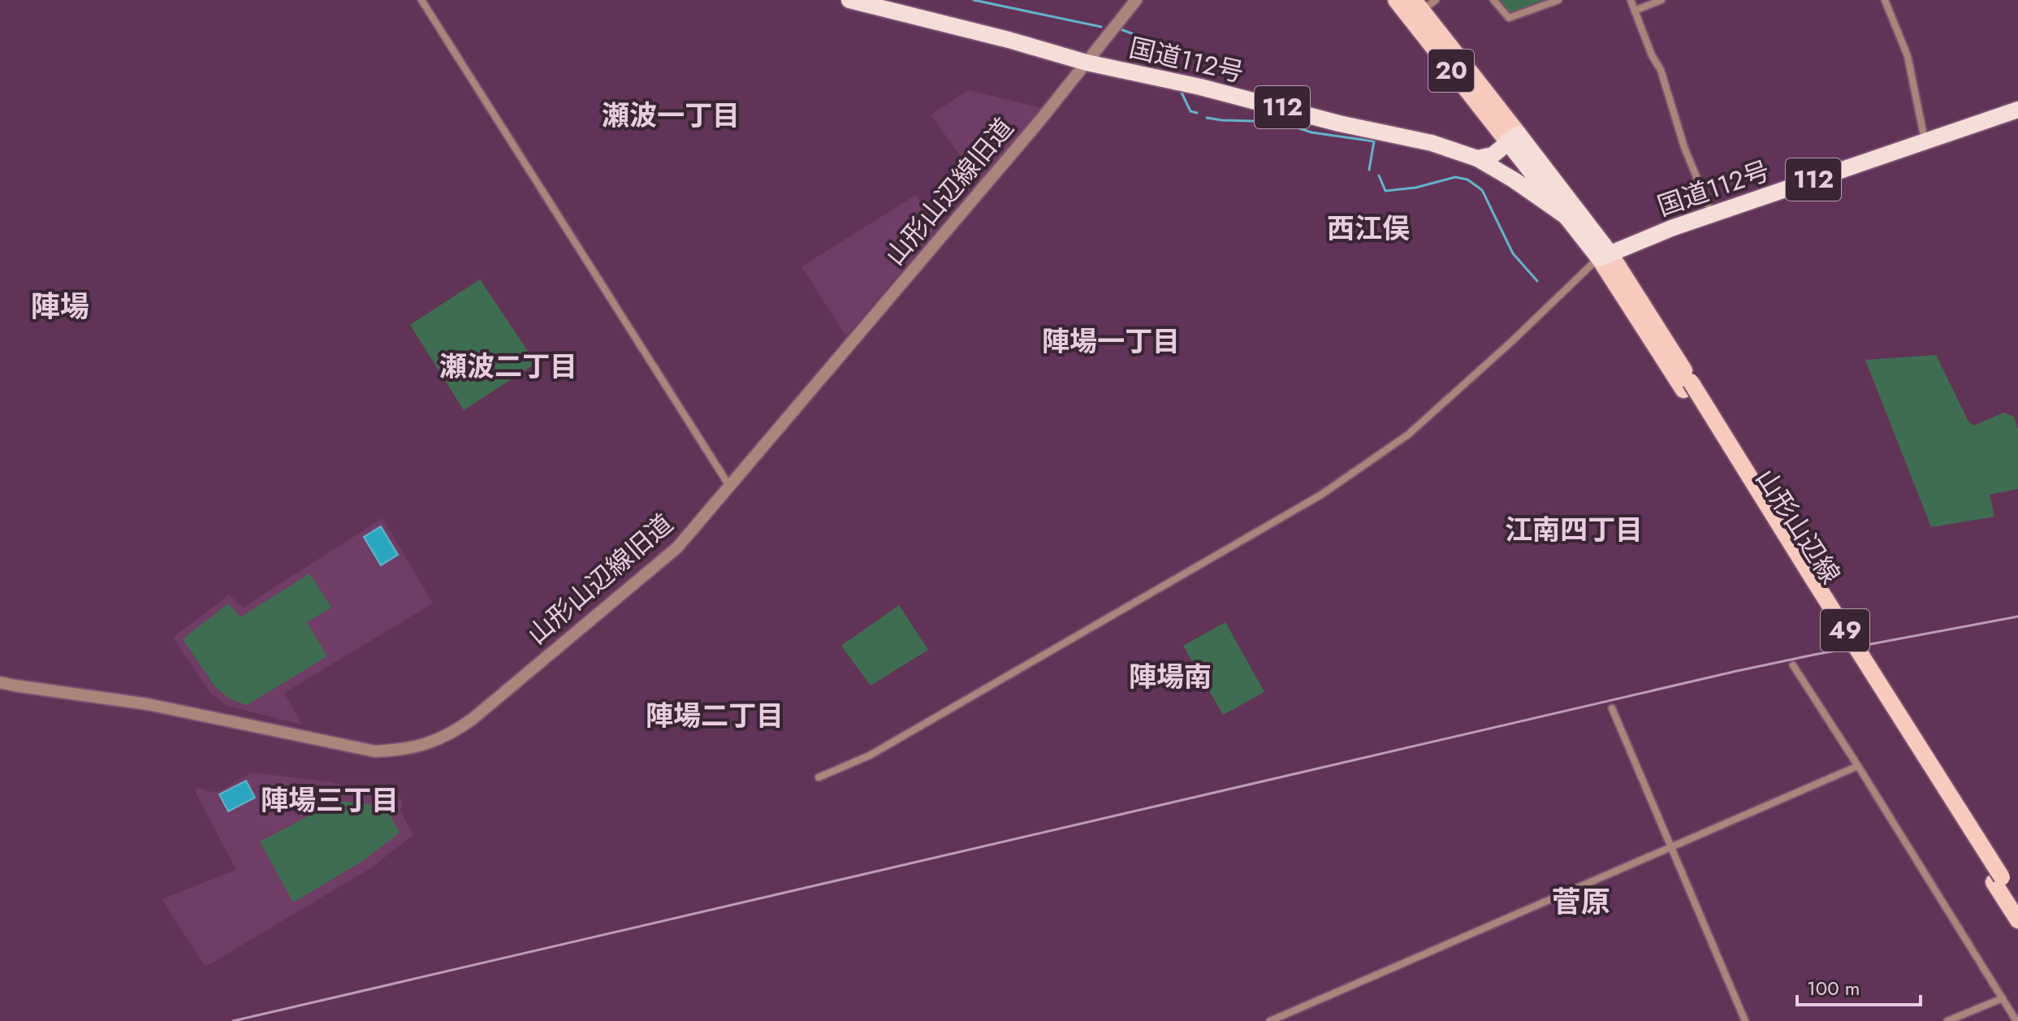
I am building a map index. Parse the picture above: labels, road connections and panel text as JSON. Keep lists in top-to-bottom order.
{
  "streets": {
    "highway": ["国道112号", "112"],
    "main road": ["20", "山形山辺線", "49"],
    "street": ["山形山辺線旧道"]
  },
  "crossings": [
    ["国道112号", "山形山辺線旧道"],
    ["国道112号", "山形山辺線"]
  ],
  "districts": [
    "瀬波一丁目",
    "西江俣",
    "陣場",
    "陣場一丁目",
    "瀬波二丁目",
    "江南四丁目",
    "陣場南",
    "陣場二丁目",
    "陣場三丁目",
    "菅原"
  ],
  "scale_bar": "100 m"
}
